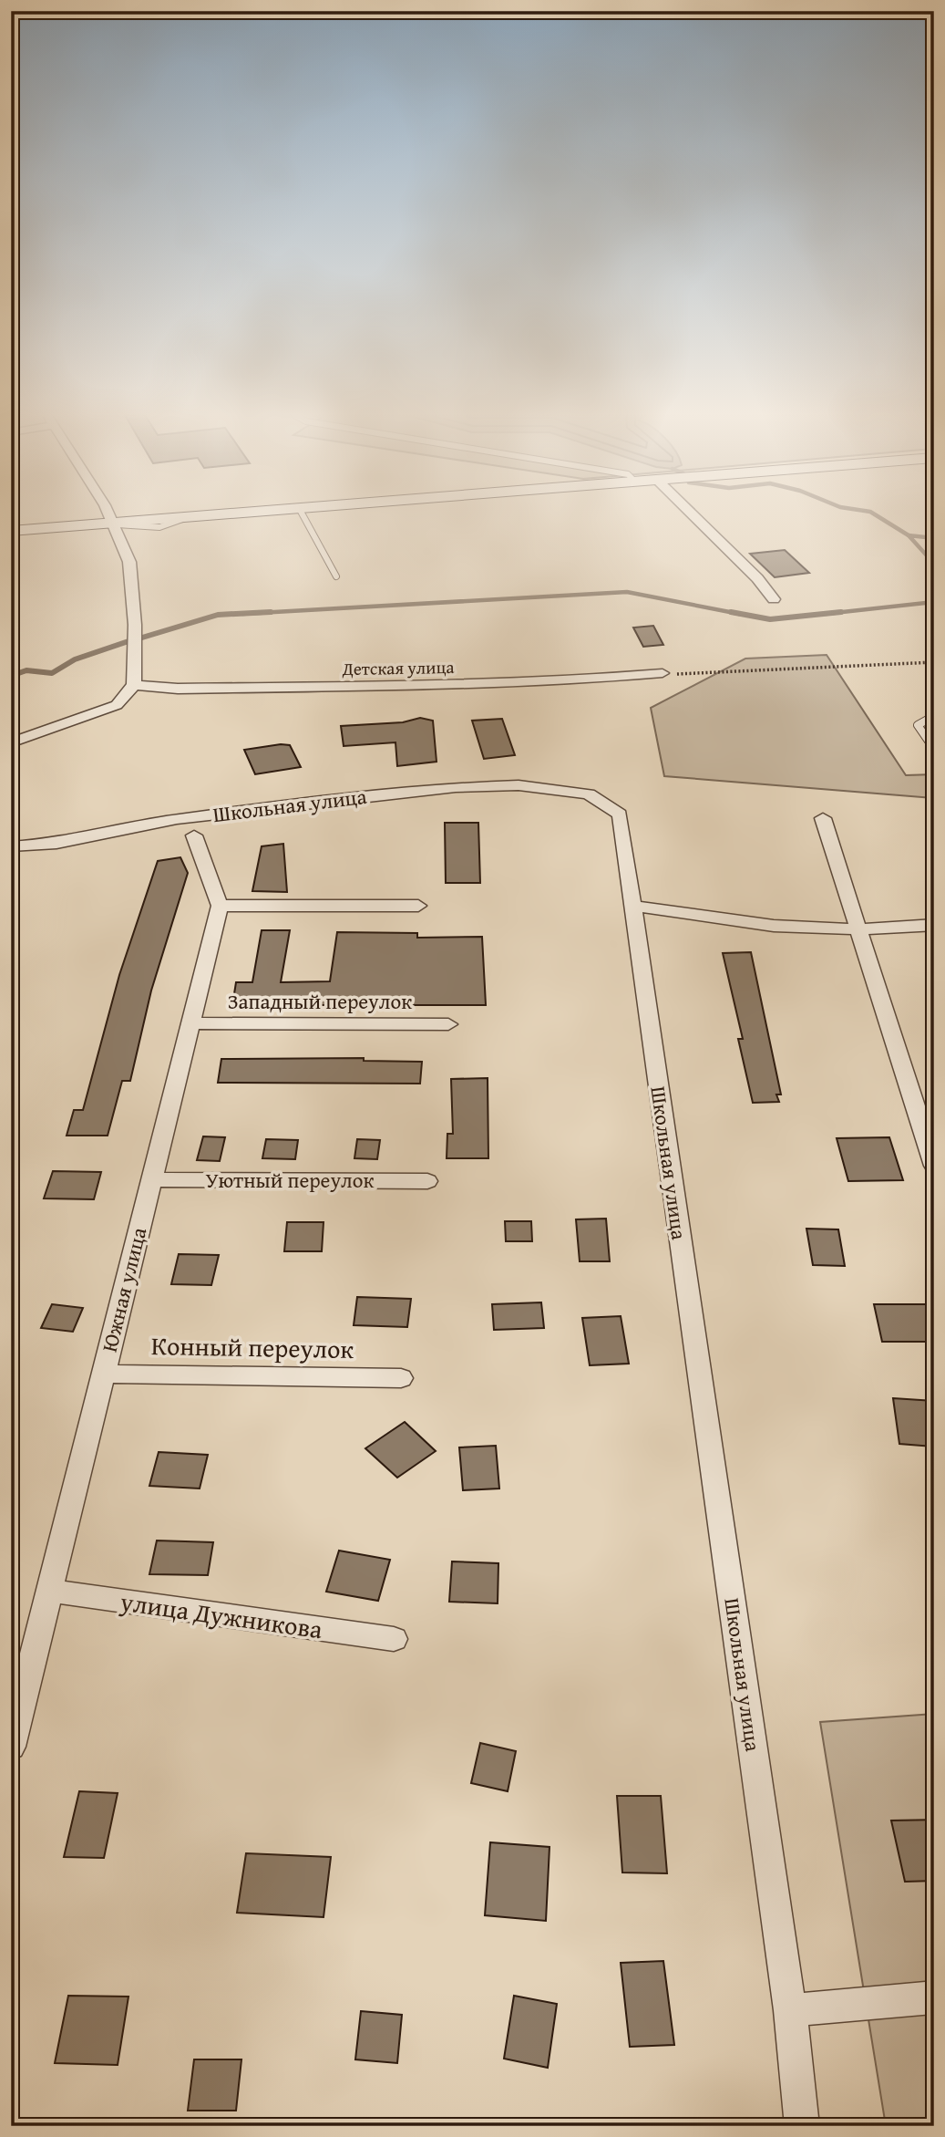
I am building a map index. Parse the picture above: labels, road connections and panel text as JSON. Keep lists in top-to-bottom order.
{
  "streets": {
    "street": [
      "Детская улица",
      "Школьная улица",
      "Западный переулок",
      "Уютный переулок",
      "Южная улица",
      "Конный переулок",
      "улица Дужникова"
    ]
  },
  "crossings": [
    ["Западный переулок", "Южная улица"],
    ["Уютный переулок", "Южная улица"],
    ["Южная улица", "Конный переулок"],
    ["Южная улица", "улица Дужникова"]
  ]
}
